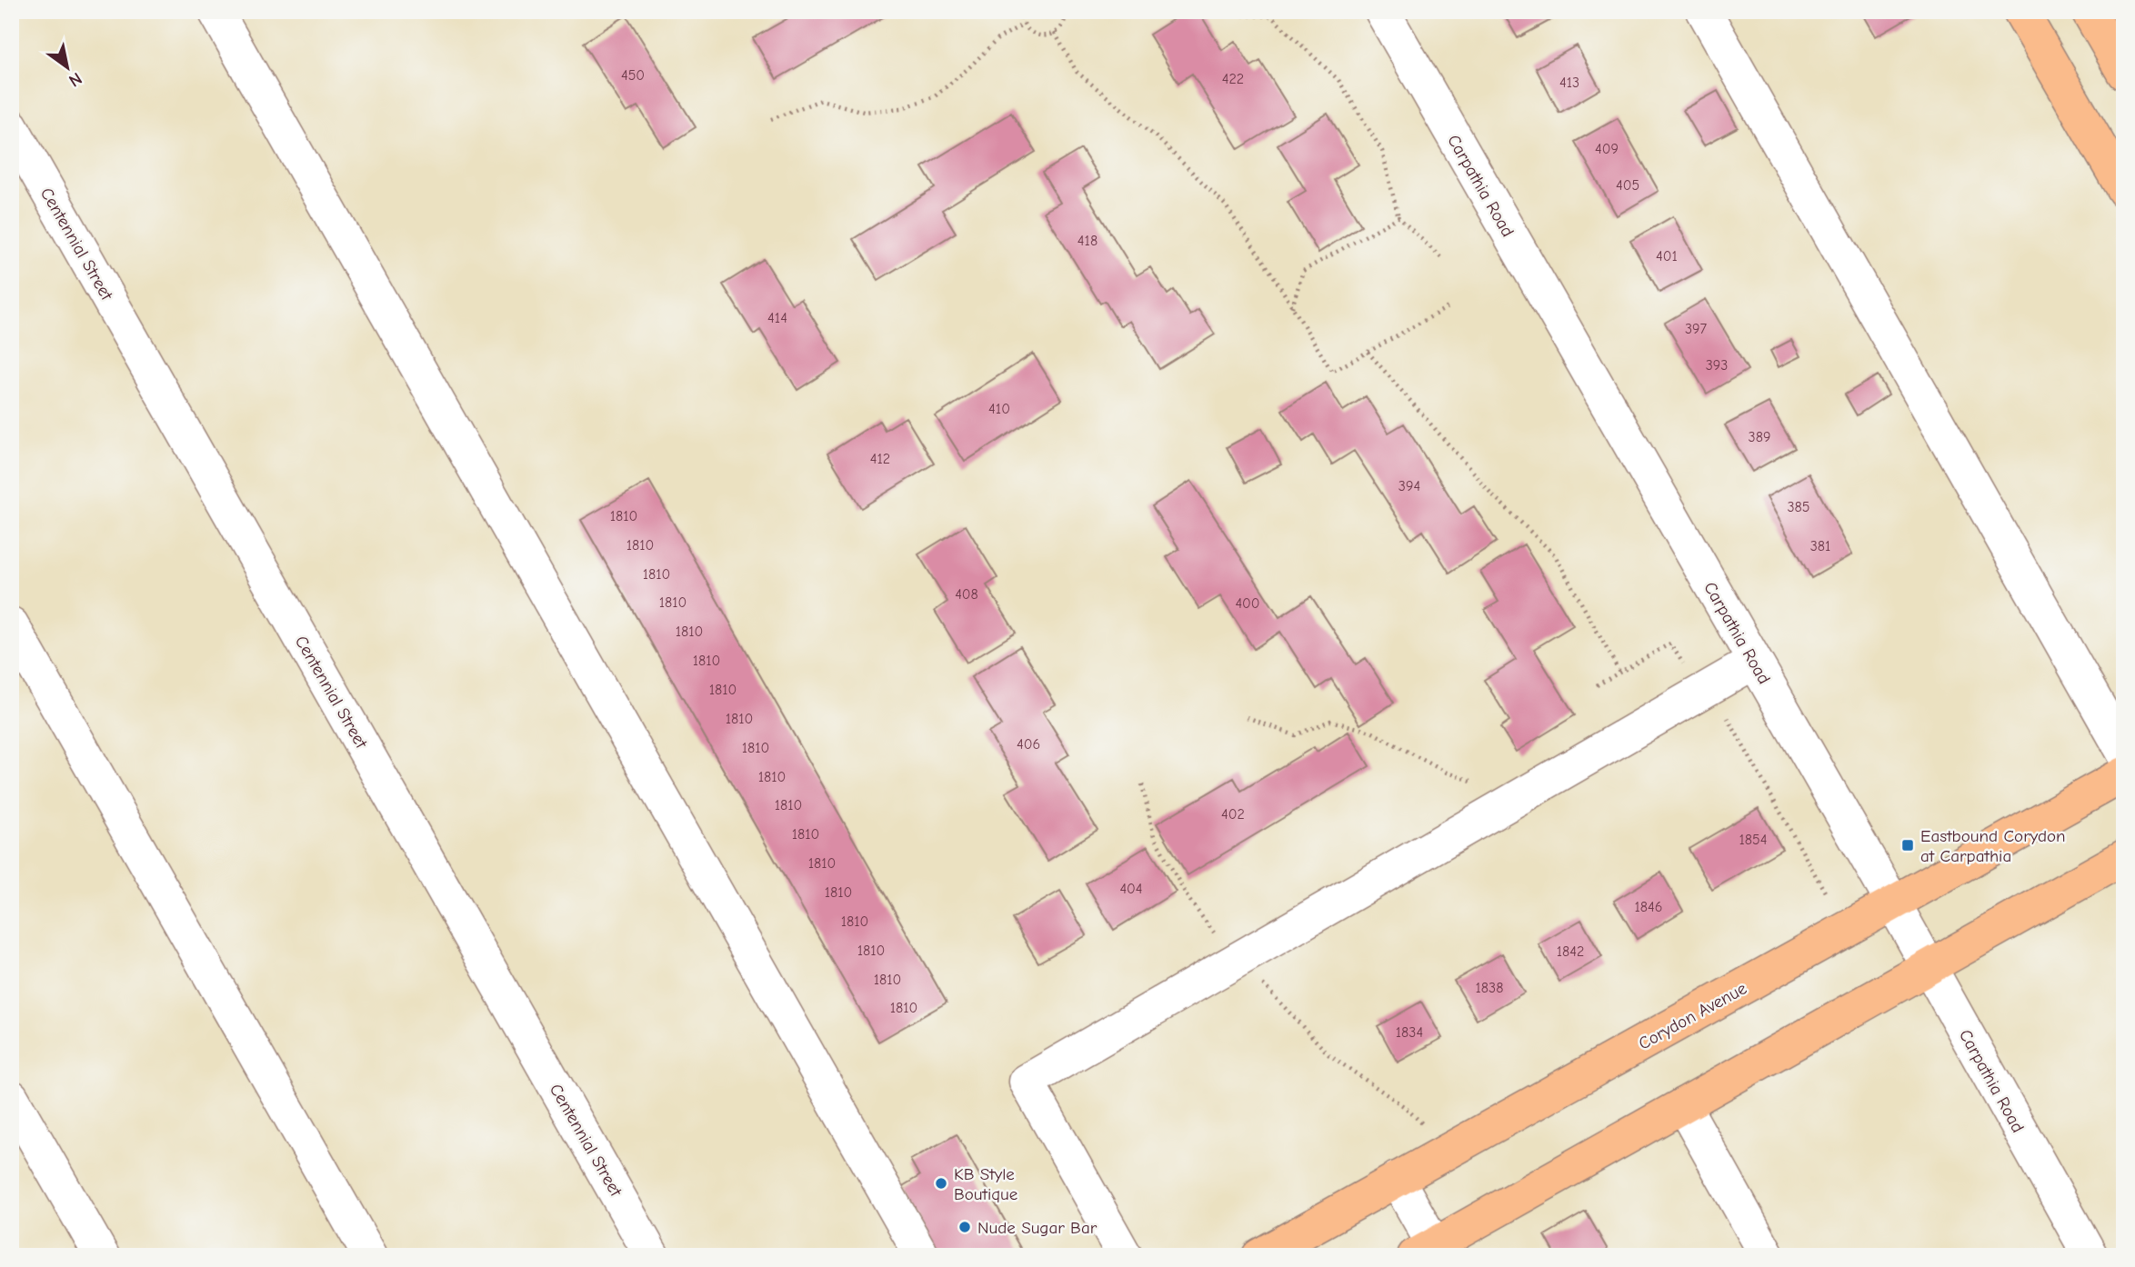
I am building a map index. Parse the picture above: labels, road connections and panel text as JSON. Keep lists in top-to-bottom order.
{
  "streets": {
    "main road": ["Corydon Avenue"],
    "street": ["Carpathia Road", "Centennial Street"]
  },
  "crossings": [
    ["Carpathia Road", "Corydon Avenue"]
  ],
  "places": {
    "transit": ["Eastbound Corydon at Carpathia"],
    "other": ["KB Style Boutique", "Nude Sugar Bar"]
  },
  "house_numbers": [
    "450",
    "422",
    "413",
    "409",
    "405",
    "418",
    "401",
    "414",
    "397",
    "393",
    "410",
    "389",
    "412",
    "394",
    "385",
    "1810",
    "1810",
    "381",
    "1810",
    "408",
    "1810",
    "400",
    "1810",
    "1810",
    "1810",
    "1810",
    "406",
    "1810",
    "1810",
    "1810",
    "402",
    "1810",
    "1854",
    "1810",
    "404",
    "1810",
    "1846",
    "1810",
    "1810",
    "1842",
    "1810",
    "1838",
    "1810",
    "1834"
  ],
  "north": "bottom right"
}
